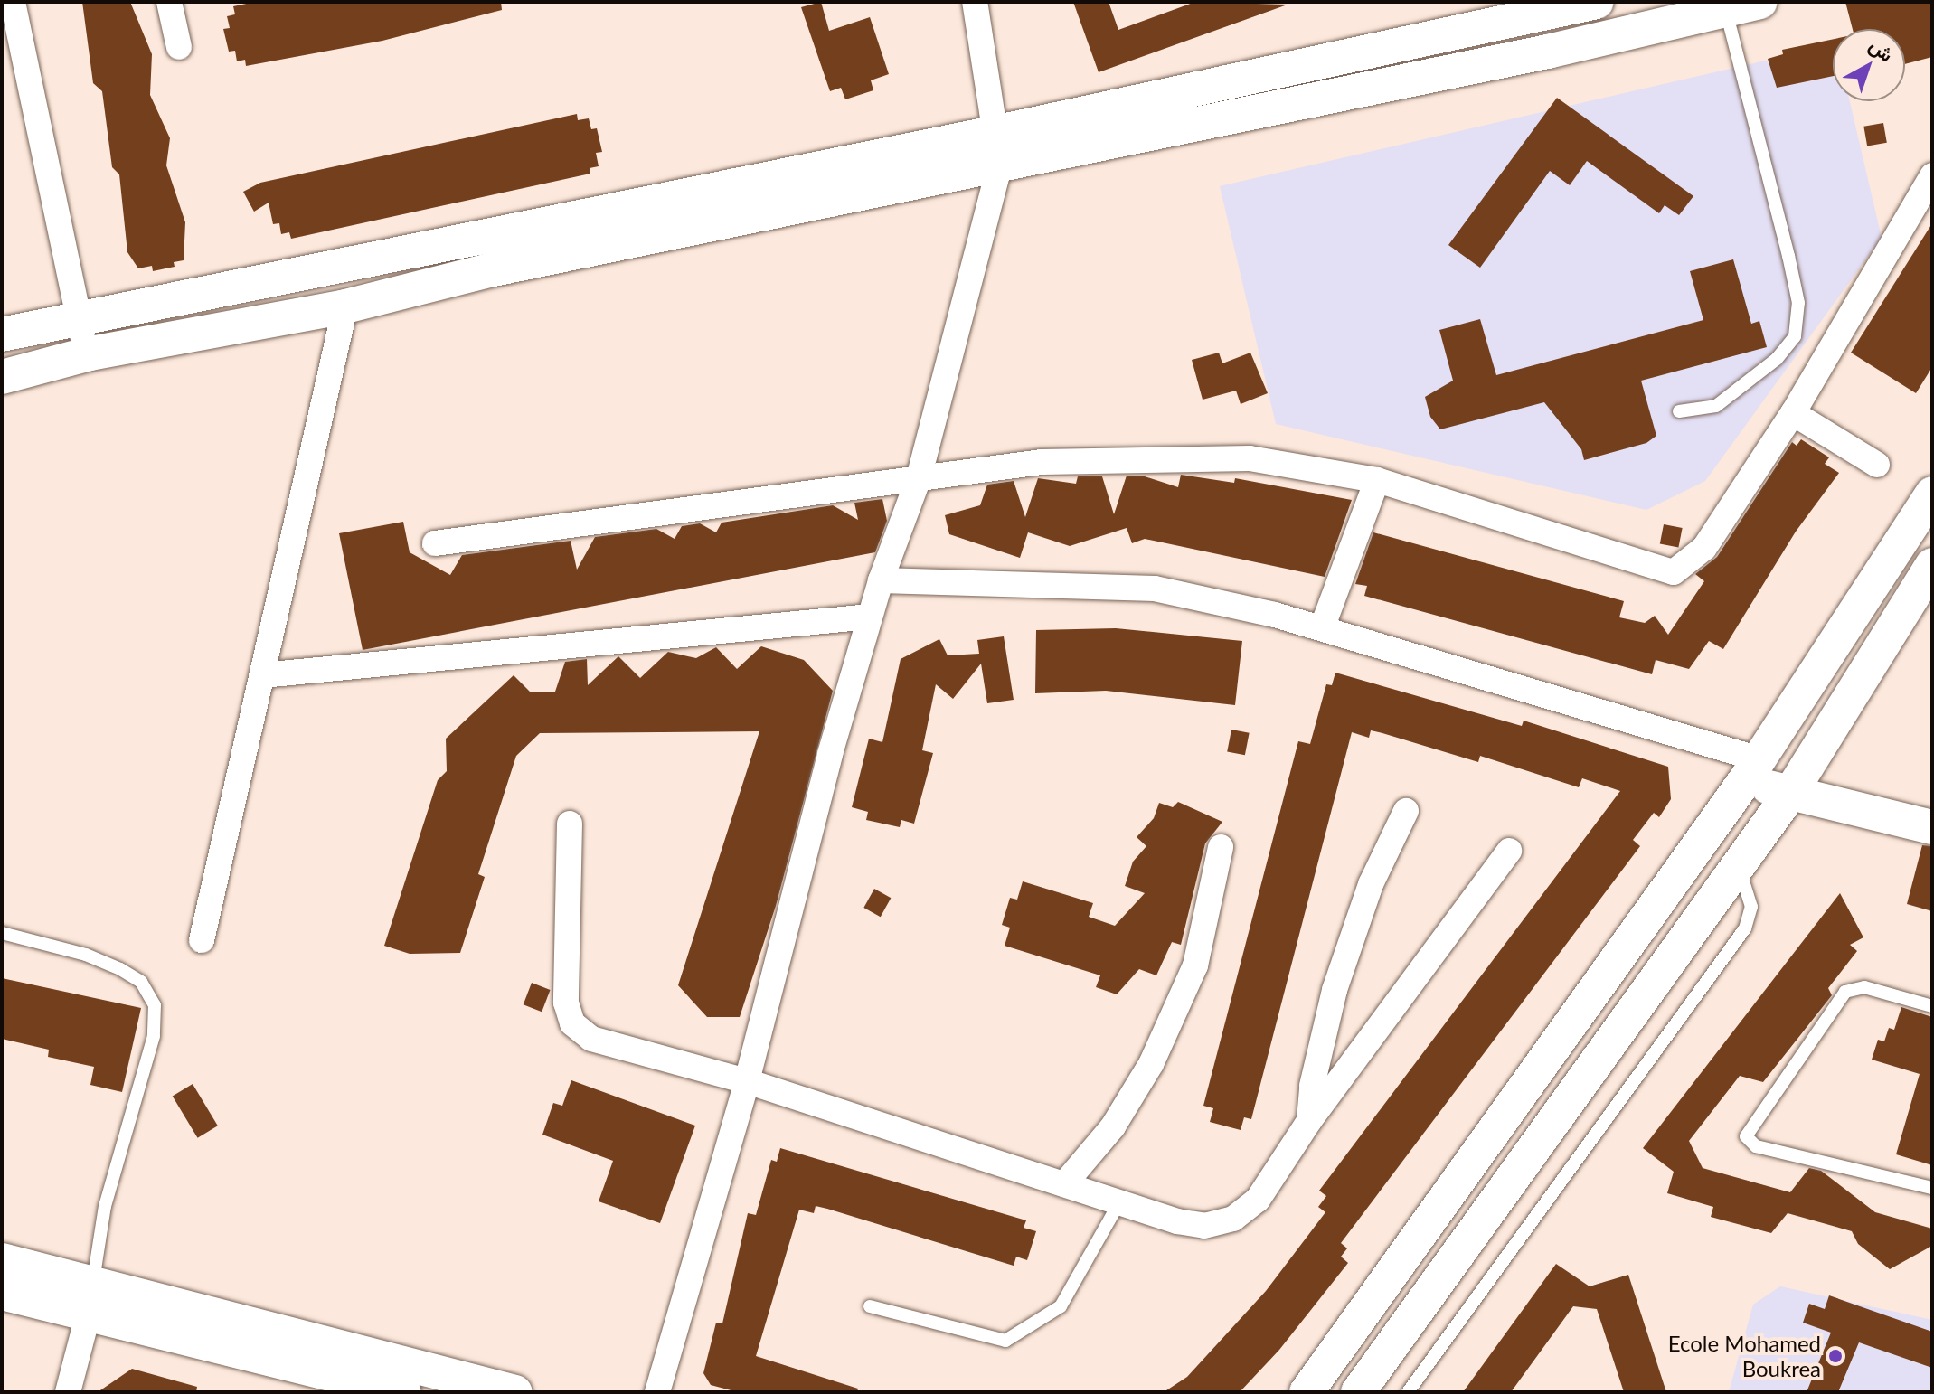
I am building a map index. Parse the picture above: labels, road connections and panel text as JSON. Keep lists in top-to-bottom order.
{
  "places": ["Ecole Mohamed Boukrea"],
  "north": "top right"
}
